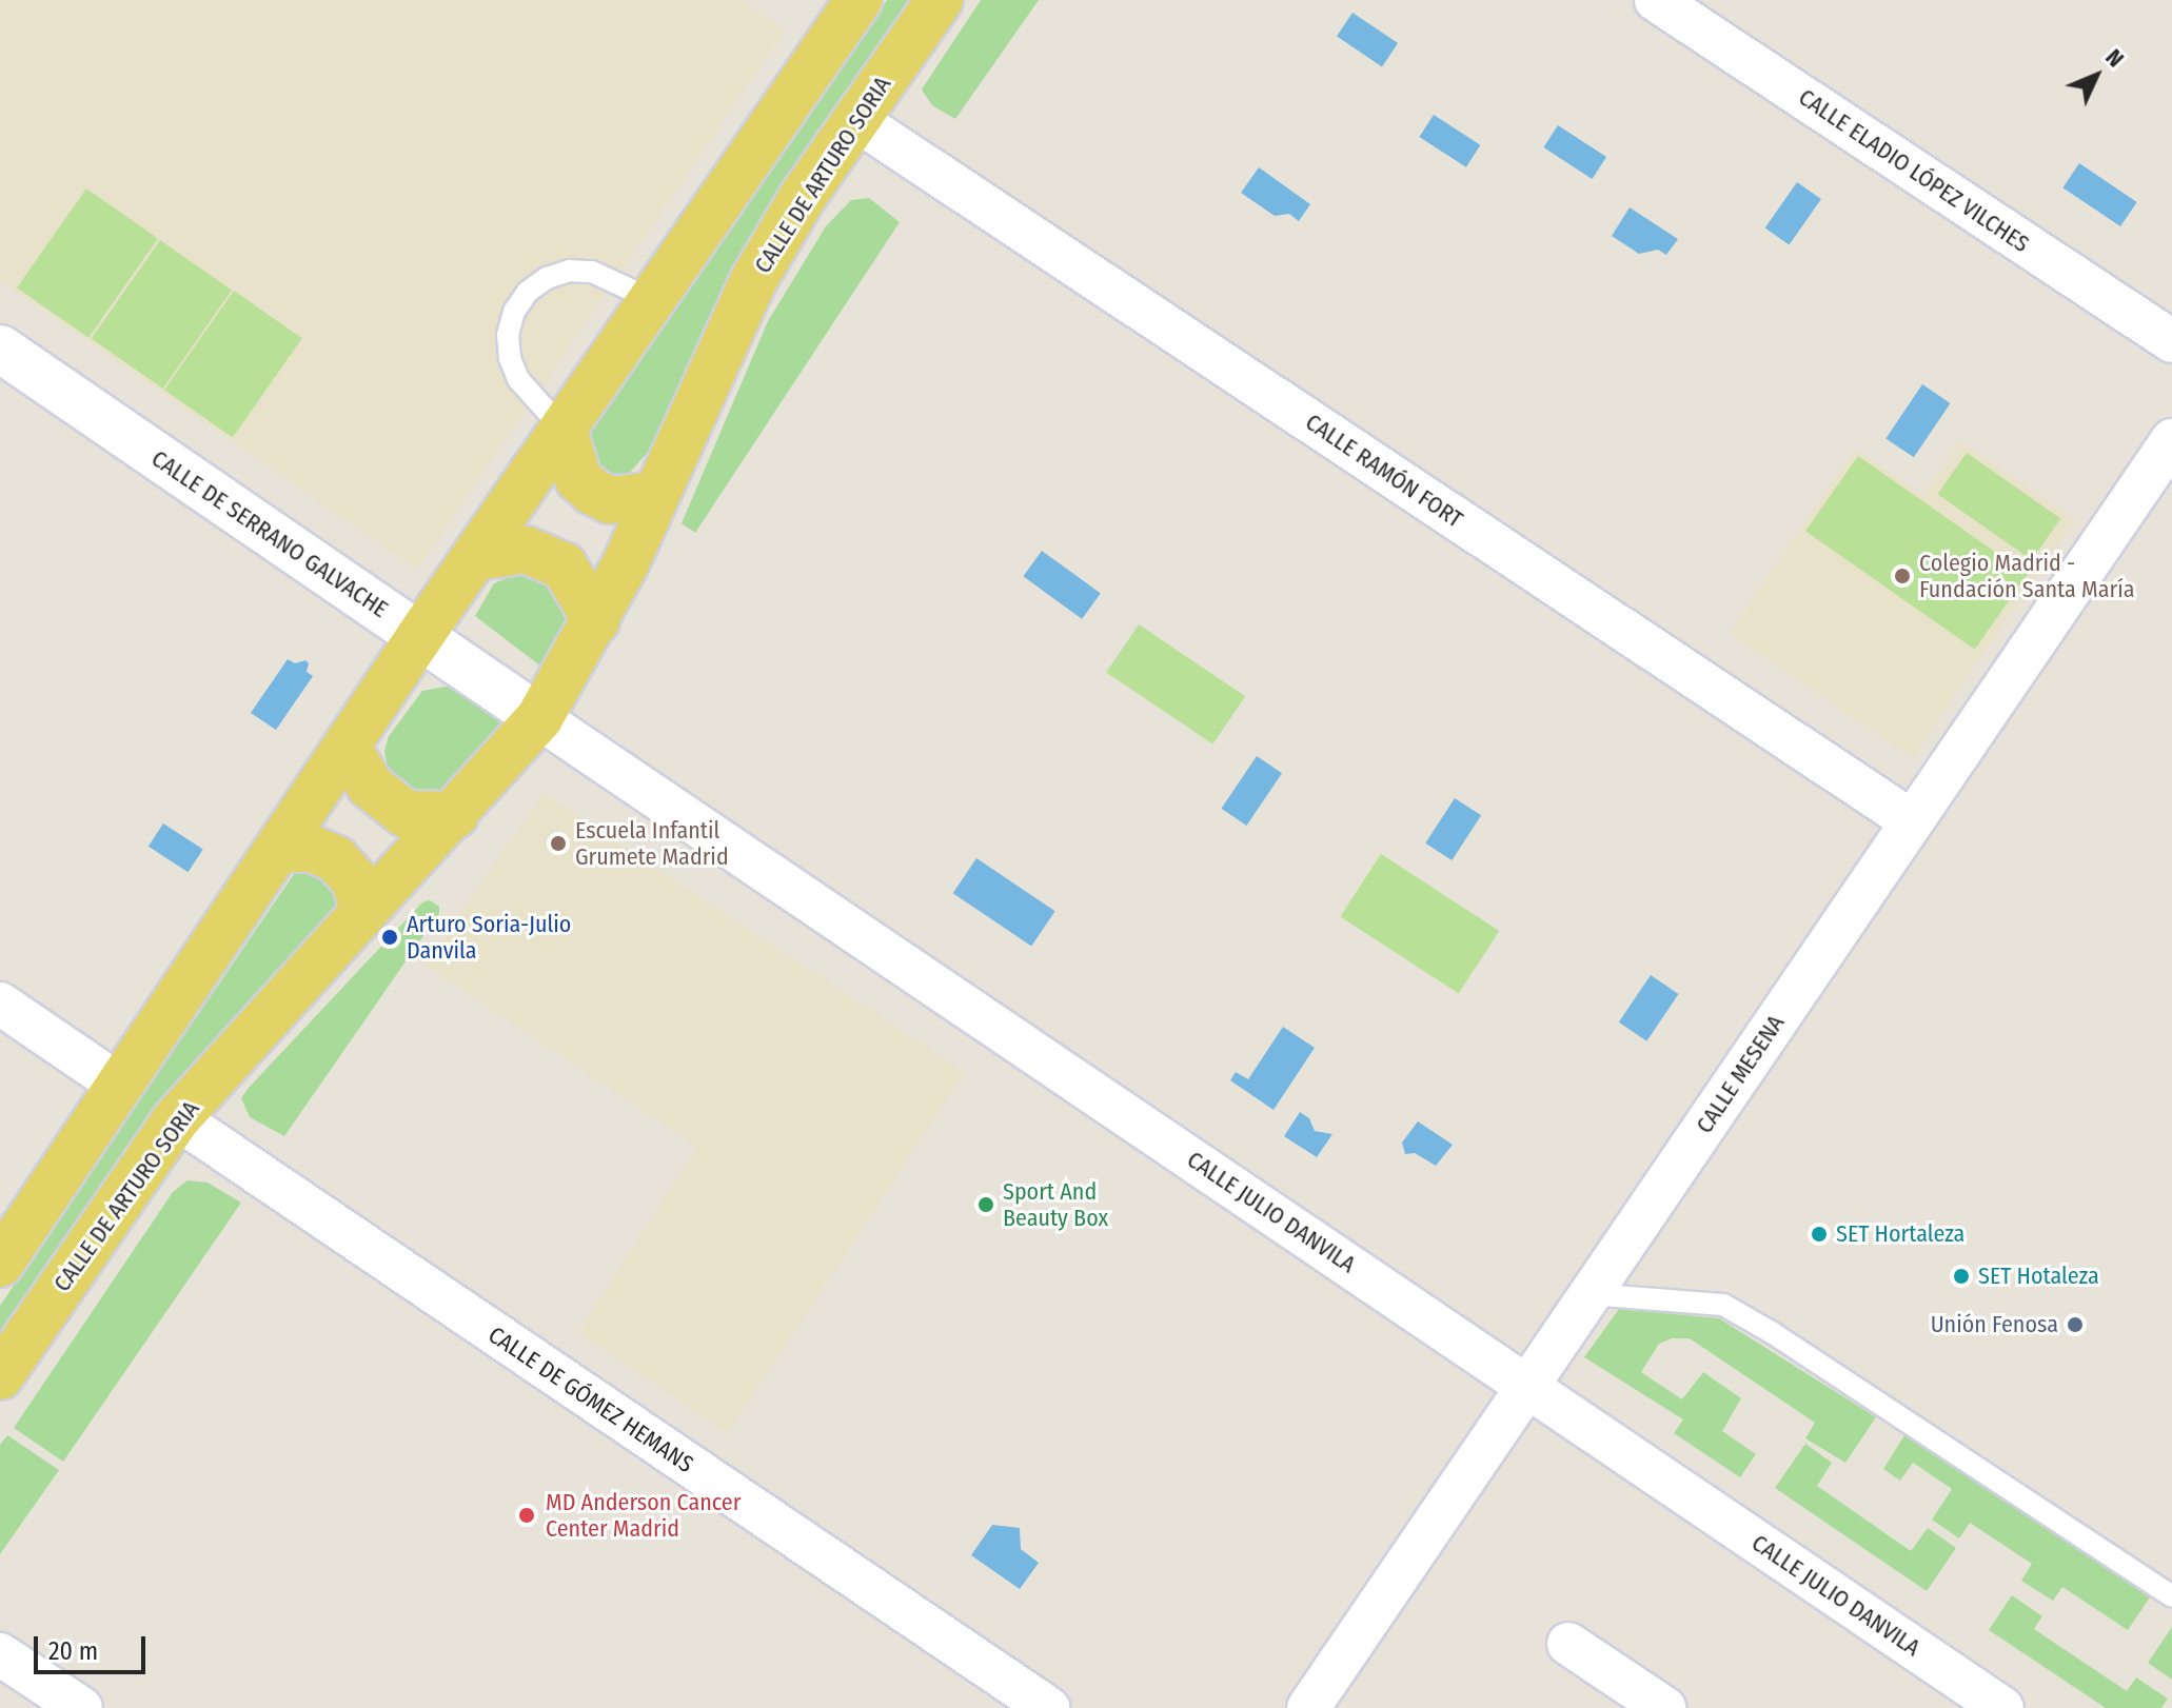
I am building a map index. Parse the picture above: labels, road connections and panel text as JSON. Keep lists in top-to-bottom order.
{
  "streets": {
    "main road": ["CALLE DE ARTURO SORIA"],
    "street": [
      "CALLE ELADIO LÓPEZ VILCHES",
      "CALLE RAMÓN FORT",
      "CALLE DE SERRANO GALVACHE",
      "CALLE MESENA",
      "CALLE JULIO DANVILA",
      "CALLE DE GÓMEZ HEMANS"
    ]
  },
  "crossings": [
    ["CALLE DE ARTURO SORIA", "CALLE RAMÓN FORT"],
    ["CALLE DE ARTURO SORIA", "CALLE DE SERRANO GALVACHE"],
    ["CALLE DE ARTURO SORIA", "CALLE JULIO DANVILA"],
    ["CALLE DE ARTURO SORIA", "CALLE DE GÓMEZ HEMANS"],
    ["CALLE RAMÓN FORT", "CALLE MESENA"],
    ["CALLE DE SERRANO GALVACHE", "CALLE JULIO DANVILA"],
    ["CALLE MESENA", "CALLE JULIO DANVILA"]
  ],
  "places": [
    "Colegio Madrid - Fundación Santa María",
    "Escuela Infantil Grumete Madrid",
    "Arturo Soria-Julio Danvila",
    "Sport And Beauty Box",
    "SET Hortaleza",
    "SET Hotaleza",
    "Unión Fenosa",
    "MD Anderson Cancer Center Madrid"
  ],
  "scale_bar": "20 m",
  "north": "top right"
}
